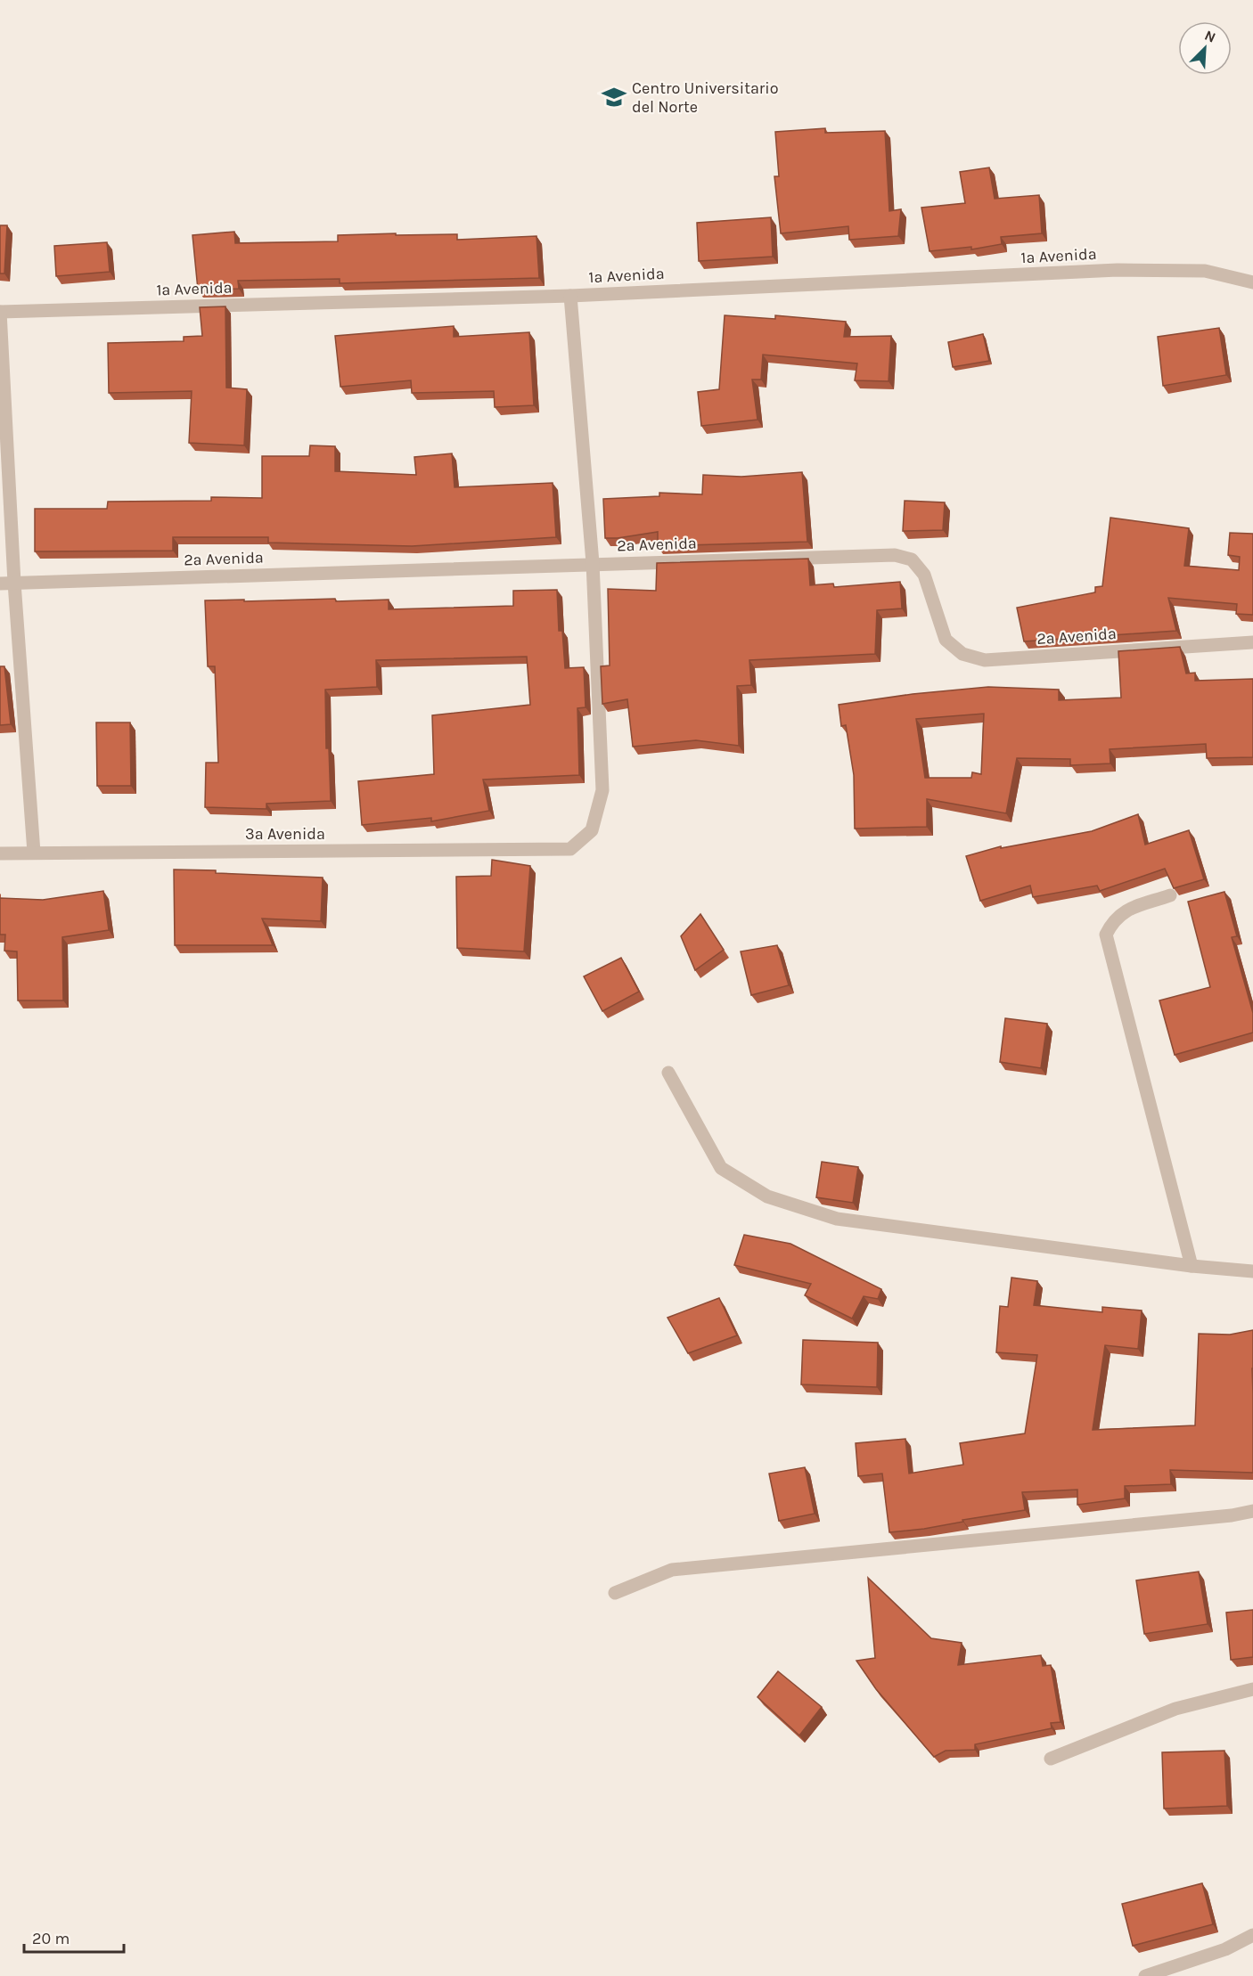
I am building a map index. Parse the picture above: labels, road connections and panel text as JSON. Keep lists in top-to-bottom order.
{
  "streets": {
    "street": ["1a Avenida", "2a Avenida", "3a Avenida"]
  },
  "crossings": [
    ["2a Avenida", "3a Avenida"]
  ],
  "places": {
    "school or university": ["Centro Universitario del Norte"]
  },
  "scale_bar": "20 m",
  "north": "top right"
}
